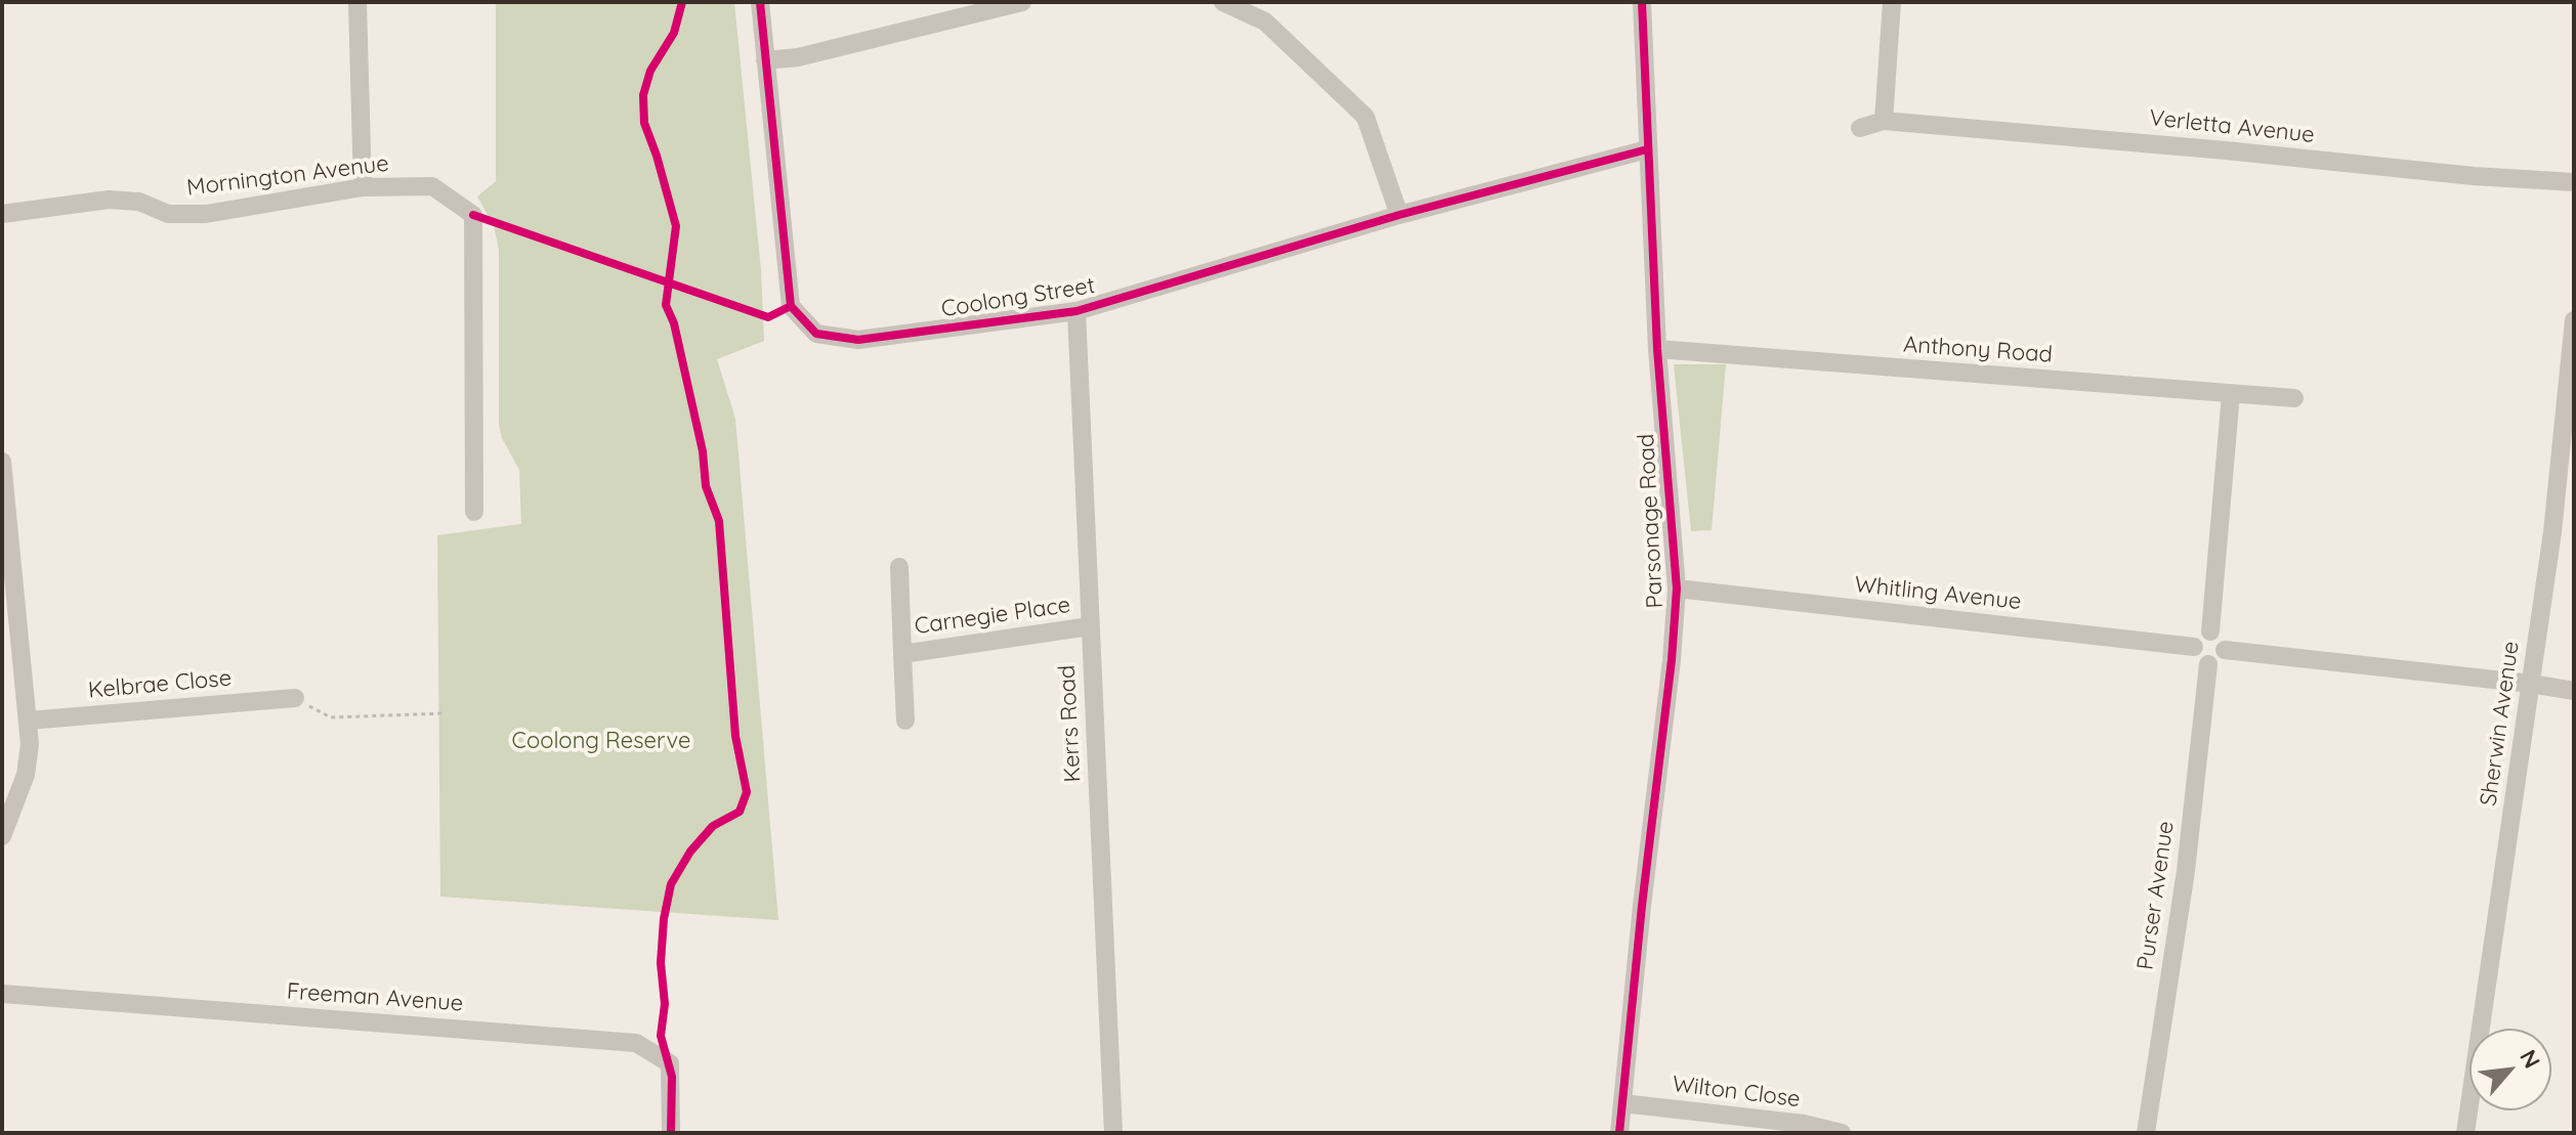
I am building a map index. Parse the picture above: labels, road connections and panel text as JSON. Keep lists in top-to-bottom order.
{
  "streets": {
    "street": [
      "Verletta Avenue",
      "Mornington Avenue",
      "Coolong Street",
      "Anthony Road",
      "Parsonage Road",
      "Whitling Avenue",
      "Carnegie Place",
      "Kelbrae Close",
      "Kerrs Road",
      "Sherwin Avenue",
      "Purser Avenue",
      "Freeman Avenue",
      "Wilton Close"
    ]
  },
  "crossings": [
    ["Coolong Street", "Parsonage Road"],
    ["Coolong Street", "Kerrs Road"],
    ["Anthony Road", "Parsonage Road"],
    ["Parsonage Road", "Whitling Avenue"],
    ["Parsonage Road", "Wilton Close"],
    ["Whitling Avenue", "Purser Avenue"],
    ["Carnegie Place", "Kerrs Road"]
  ],
  "parks": ["Coolong Reserve"],
  "north": "top right"
}
